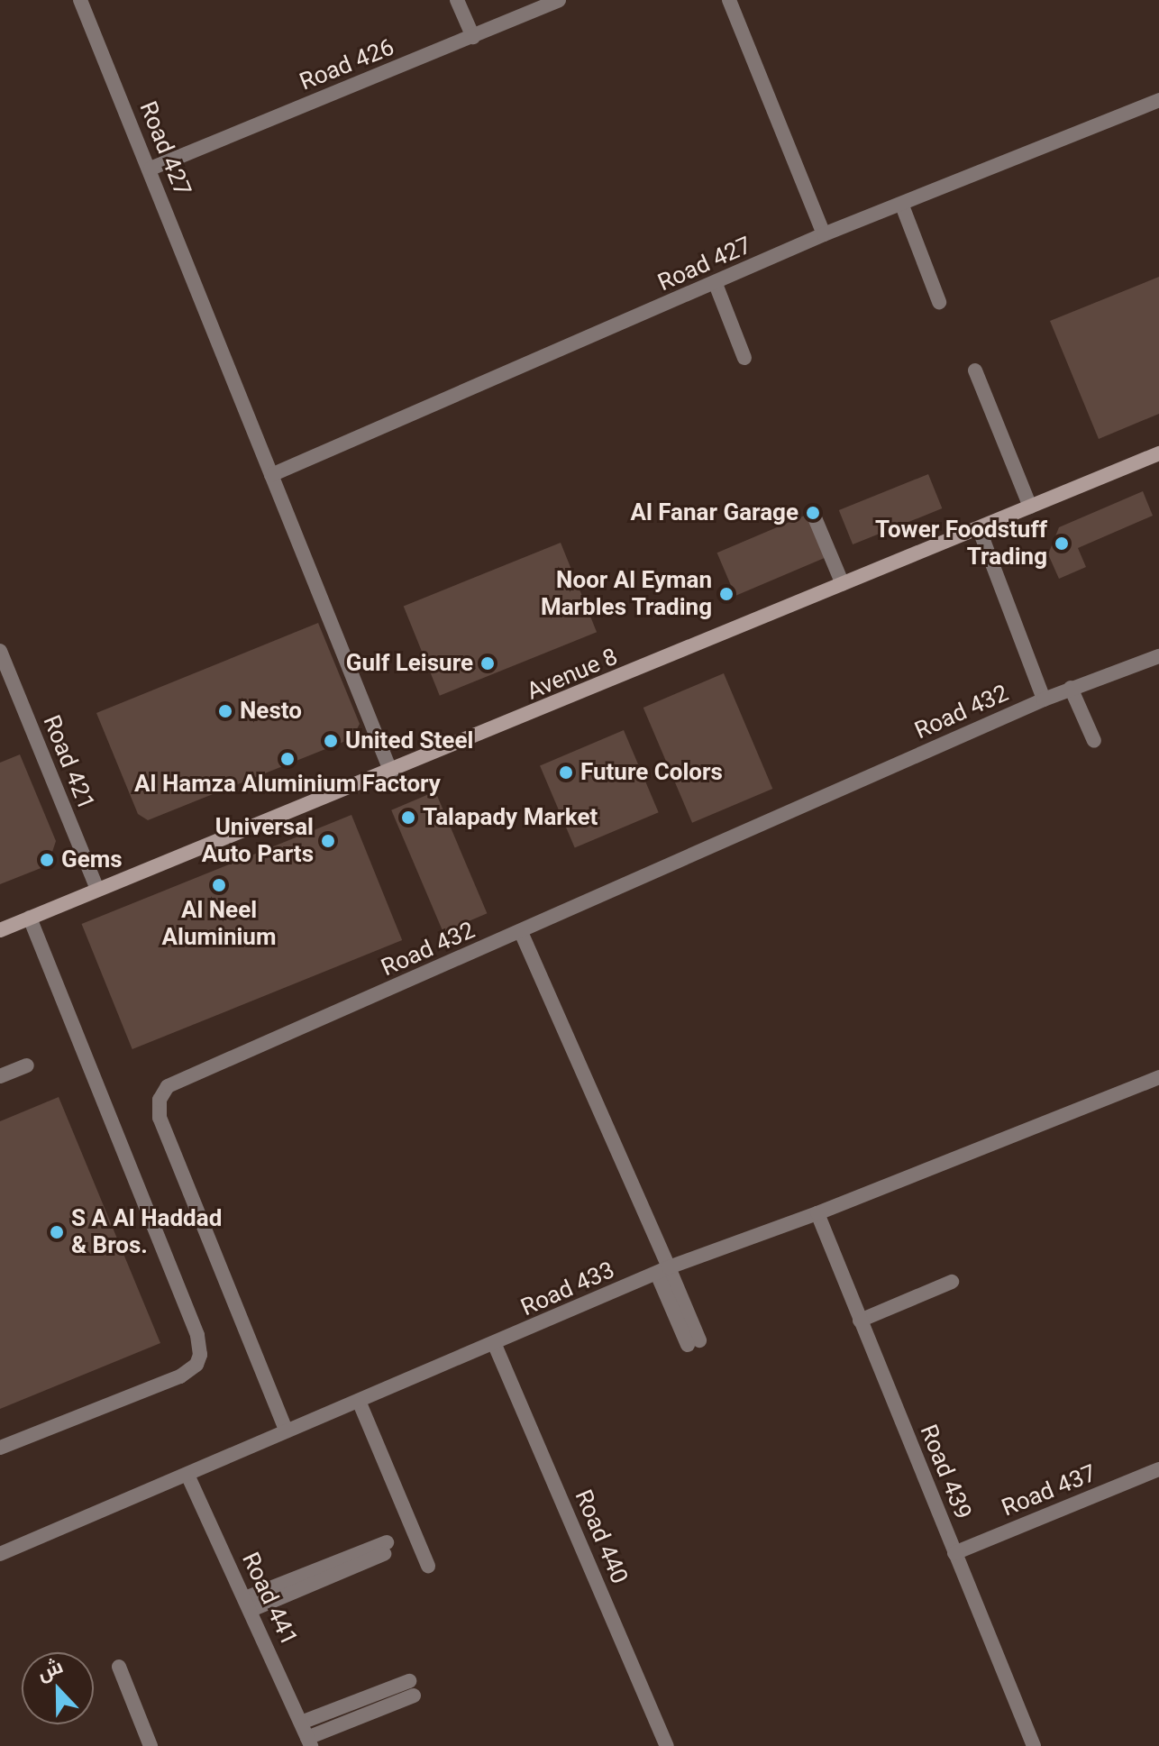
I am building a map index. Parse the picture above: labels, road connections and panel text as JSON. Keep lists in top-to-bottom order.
{
  "streets": {
    "street": [
      "Road 426",
      "Road 427",
      "Avenue 8",
      "Road 432",
      "Road 421",
      "Road 433",
      "Road 439",
      "Road 437",
      "Road 440",
      "Road 441"
    ]
  },
  "crossings": [
    ["Road 426", "Road 427"],
    ["Road 427", "Avenue 8"],
    ["Avenue 8", "Road 432"],
    ["Avenue 8", "Road 421"],
    ["Road 432", "Road 433"],
    ["Road 433", "Road 439"],
    ["Road 433", "Road 440"],
    ["Road 433", "Road 441"],
    ["Road 439", "Road 437"]
  ],
  "places": [
    "Al Fanar Garage",
    "Tower Foodstuff Trading",
    "Noor Al Eyman Marbles Trading",
    "Gulf Leisure",
    "Nesto",
    "United Steel",
    "Al Hamza Aluminium Factory",
    "Future Colors",
    "Talapady Market",
    "Universal Auto Parts",
    "Gems",
    "Al Neel Aluminium",
    "S A Al Haddad & Bros."
  ],
  "north": "top"
}
